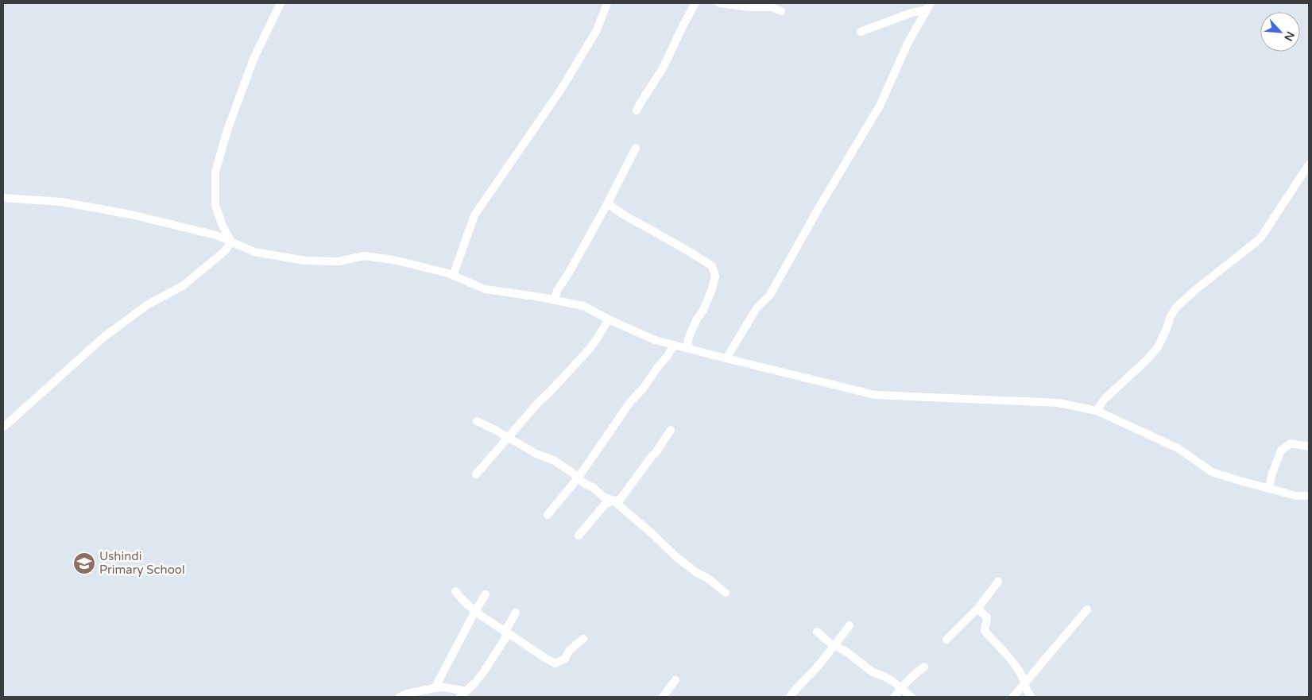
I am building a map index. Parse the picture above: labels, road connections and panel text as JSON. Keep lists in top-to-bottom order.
{
  "places": {
    "school or university": ["Ushindi Primary School"]
  },
  "north": "bottom right"
}
